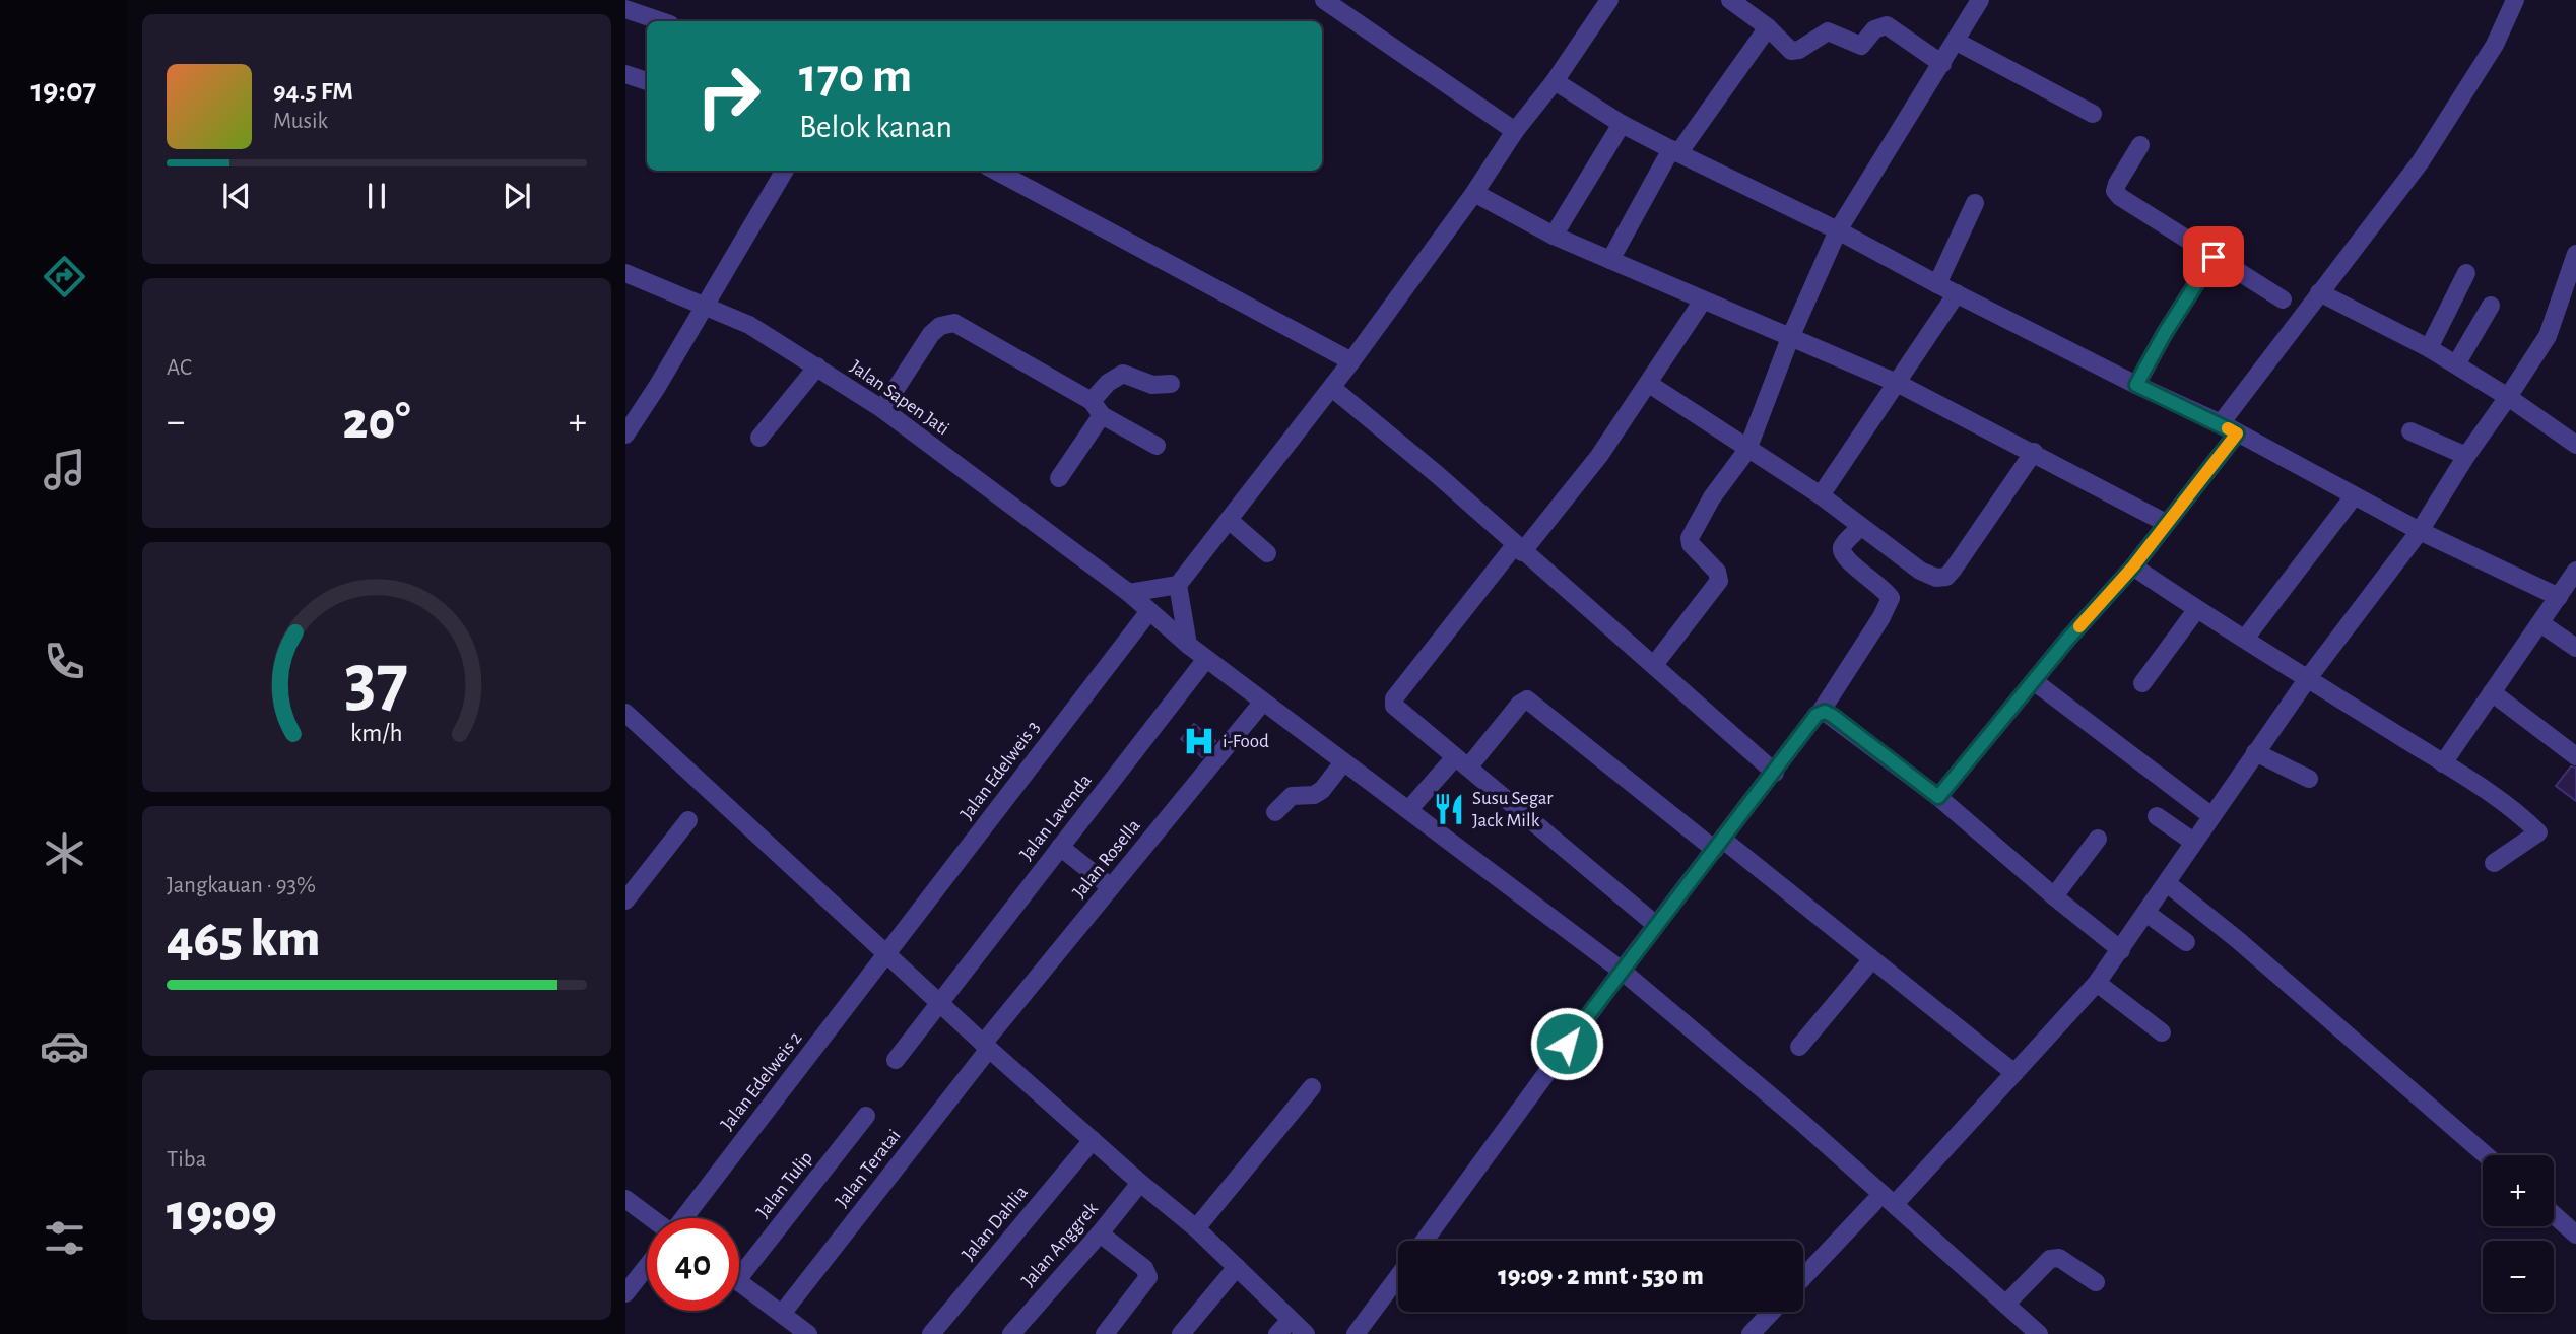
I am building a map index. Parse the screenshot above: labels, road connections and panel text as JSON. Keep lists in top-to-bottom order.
{
  "streets": {
    "street": [
      "Jalan Sapen Jati",
      "Jalan Edelweis 3",
      "Jalan Lavenda",
      "Jalan Rosella",
      "Jalan Edelweis 2",
      "Jalan Teratai",
      "Jalan Tulip",
      "Jalan Dahlia",
      "Jalan Anggrek"
    ]
  },
  "crossings": [
    ["Jalan Sapen Jati", "Jalan Edelweis 3"],
    ["Jalan Sapen Jati", "Jalan Lavenda"],
    ["Jalan Sapen Jati", "Jalan Rosella"],
    ["Jalan Edelweis 3", "Jalan Edelweis 2"],
    ["Jalan Rosella", "Jalan Teratai"]
  ],
  "places": {
    "hospital": ["i-Food"],
    "restaurant": ["Susu Segar Jack Milk"]
  },
  "page": {
    "tabs": "19:07",
    "turn": ["170 m", "Belok kanan"],
    "song": ["94.5 FM", "Musik"],
    "tile": [
      "AC",
      ["Jangkauan · 93%", "465 km"],
      ["Tiba", "19:09"]
    ],
    "heat": ["−", "20°", "+"],
    "map_buttons": ["+", "−"],
    "limit": "40",
    "trip": "19:09 · 2 mnt · 530 m",
    "gauge": ["37", "km/h"]
  }
}
